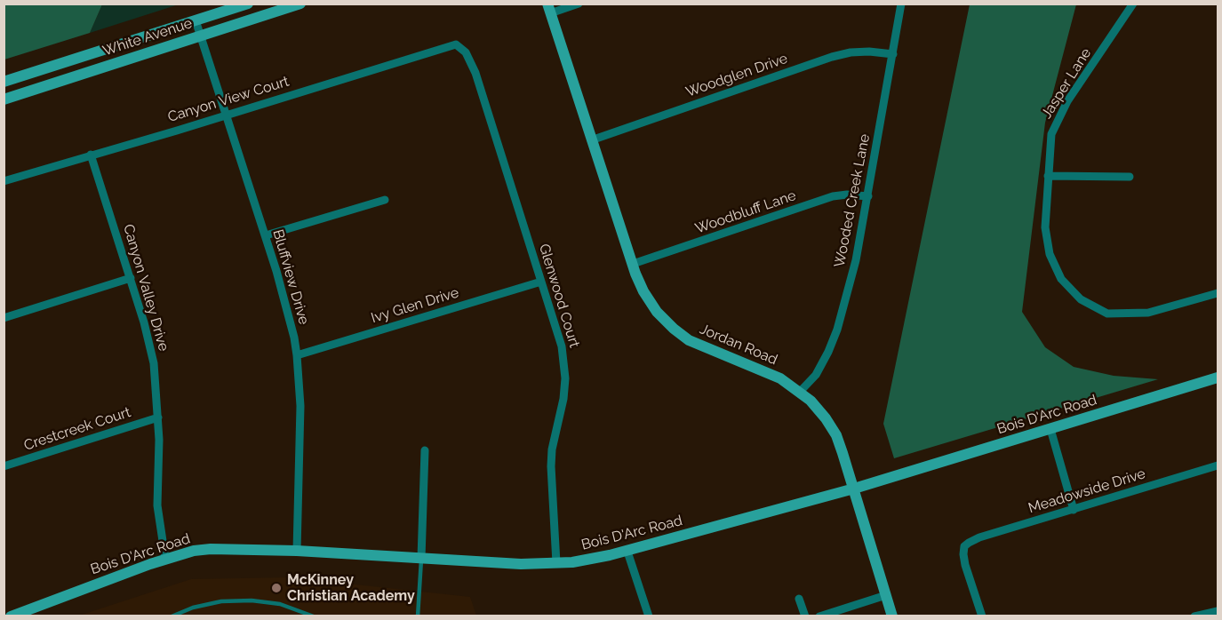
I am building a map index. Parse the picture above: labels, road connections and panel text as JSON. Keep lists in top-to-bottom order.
{
  "streets": {
    "street": [
      "White Avenue",
      "Woodglen Drive",
      "Jasper Lane",
      "Canyon View Court",
      "Wooded Creek Lane",
      "Woodbluff Lane",
      "Bluffview Drive",
      "Canyon Valley Drive",
      "Glenwood Court",
      "Ivy Glen Drive",
      "Jordan Road",
      "Bois D'Arc Road",
      "Crestcreek Court",
      "Meadowside Drive"
    ]
  },
  "crossings": [
    ["White Avenue", "Bluffview Drive"],
    ["Woodglen Drive", "Wooded Creek Lane"],
    ["Woodglen Drive", "Jordan Road"],
    ["Canyon View Court", "Bluffview Drive"],
    ["Canyon View Court", "Canyon Valley Drive"],
    ["Canyon View Court", "Glenwood Court"],
    ["Wooded Creek Lane", "Woodbluff Lane"],
    ["Wooded Creek Lane", "Jordan Road"],
    ["Woodbluff Lane", "Jordan Road"],
    ["Bluffview Drive", "Ivy Glen Drive"],
    ["Bluffview Drive", "Bois D'Arc Road"],
    ["Canyon Valley Drive", "Bois D'Arc Road"],
    ["Canyon Valley Drive", "Crestcreek Court"],
    ["Glenwood Court", "Ivy Glen Drive"],
    ["Glenwood Court", "Bois D'Arc Road"],
    ["Jordan Road", "Bois D'Arc Road"]
  ],
  "places": ["McKinney Christian Academy"]
}
